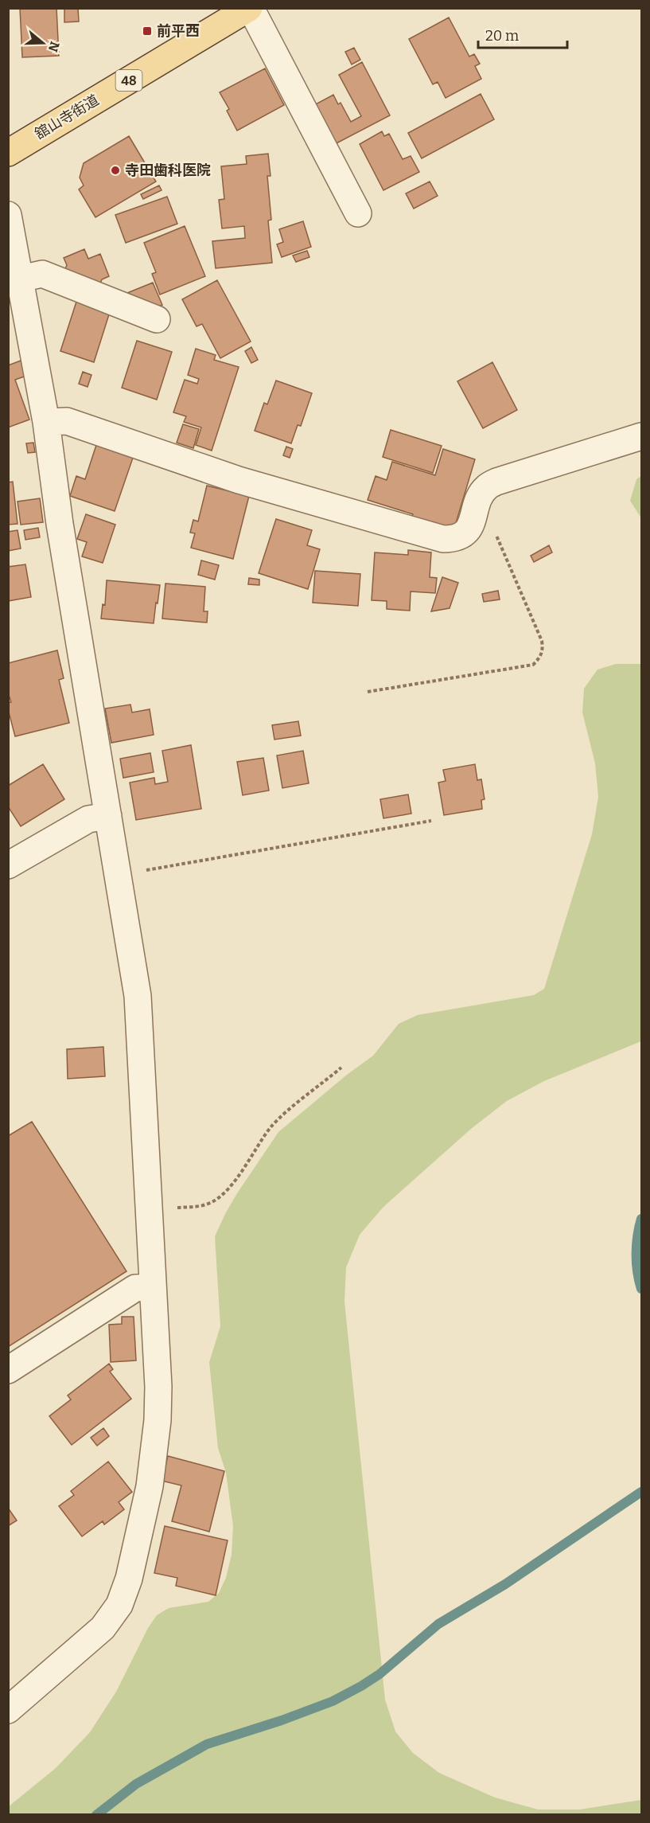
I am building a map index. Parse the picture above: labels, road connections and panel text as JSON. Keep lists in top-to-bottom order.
{
  "streets": {
    "main road": ["48", "舘山寺街道"]
  },
  "places": {
    "transit": ["前平西"],
    "other": ["寺田歯科医院"]
  },
  "scale_bar": "20 m",
  "north": "right"
}
